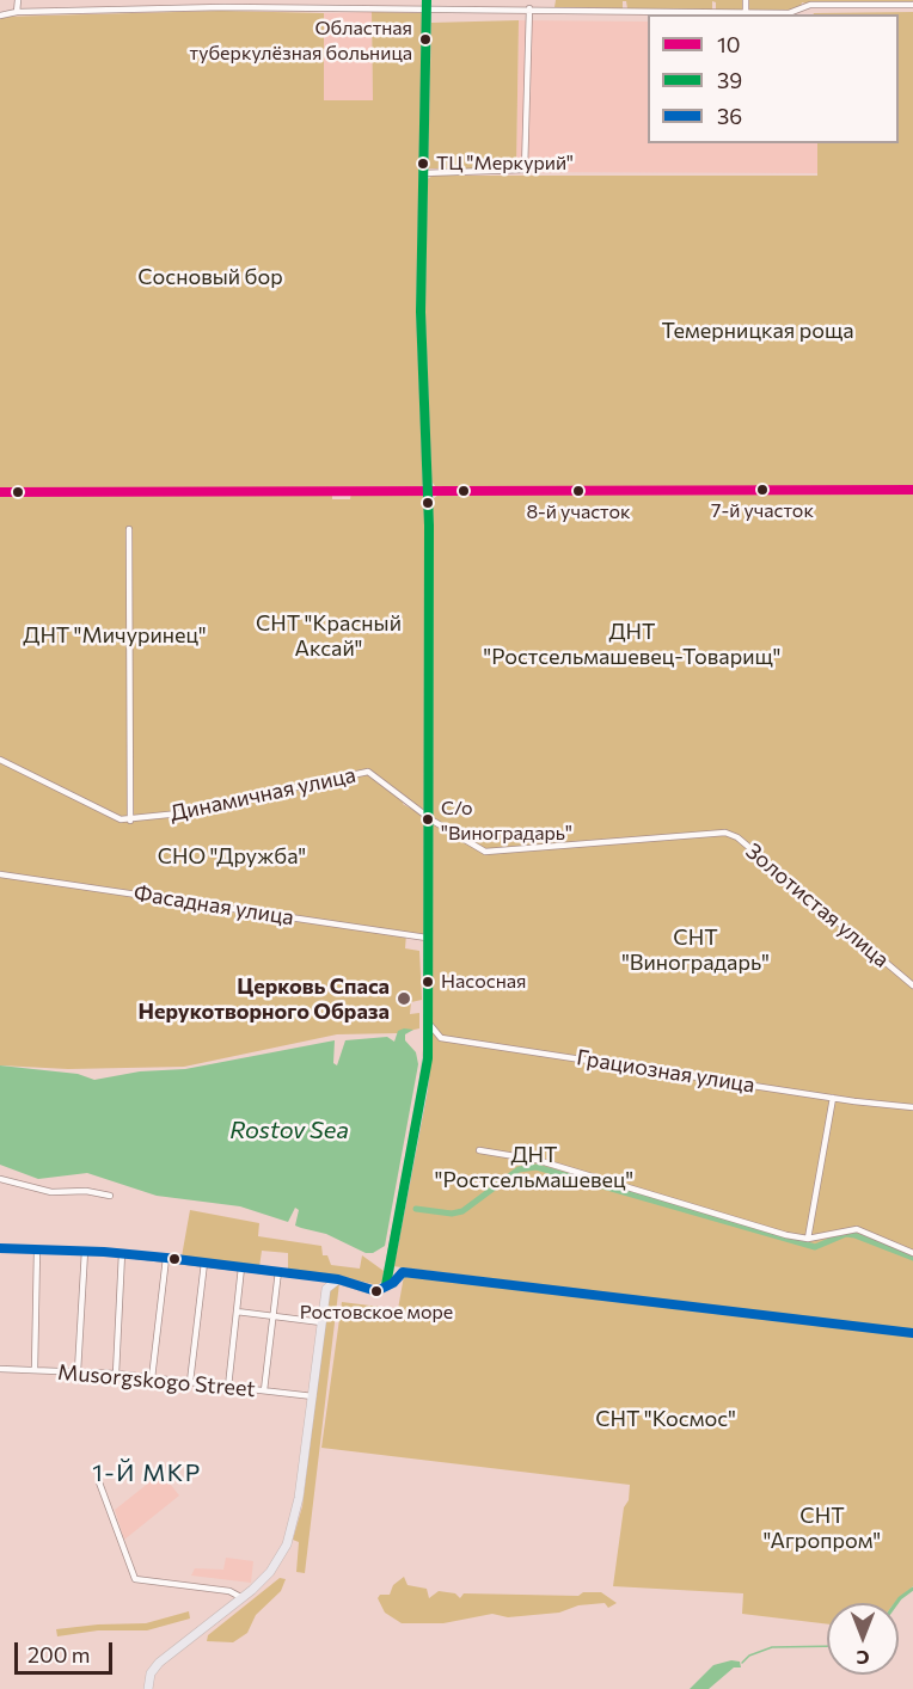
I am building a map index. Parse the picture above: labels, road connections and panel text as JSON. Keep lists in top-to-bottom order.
{
  "streets": {
    "street": [
      "Динамичная улица",
      "Фасадная улица",
      "Золотистая улица",
      "Грациозная улица",
      "Musorgskogo Street"
    ]
  },
  "crossings": [
    ["Динамичная улица", "Золотистая улица"]
  ],
  "districts": ["1-Й МКР"],
  "water": ["Rostov Sea"],
  "parks": [
    "Сосновый бор",
    "Темерницкая роща",
    "СНТ \"Красный Аксай\"",
    "ДНТ \"Ростсельмашевец-Товарищ\"",
    "ДНТ \"Мичуринец\"",
    "СНО \"Дружба\"",
    "СНТ \"Виноградарь\"",
    "ДНТ \"Ростсельмашевец\"",
    "СНТ \"Космос\"",
    "СНТ \"Агропром\""
  ],
  "places": [
    "Областная туберкулёзная больница",
    "ТЦ \"Меркурий\"",
    "7-й участок",
    "8-й участок",
    "С/о \"Виноградарь\"",
    "Насосная",
    "Церковь Спаса Нерукотворного Образа",
    "Ростовское море"
  ],
  "lines": ["transit line 39", "transit line 10", "transit line 36"],
  "legend": ["10", "39", "36"],
  "scale_bar": "200 m",
  "north": "bottom"
}
